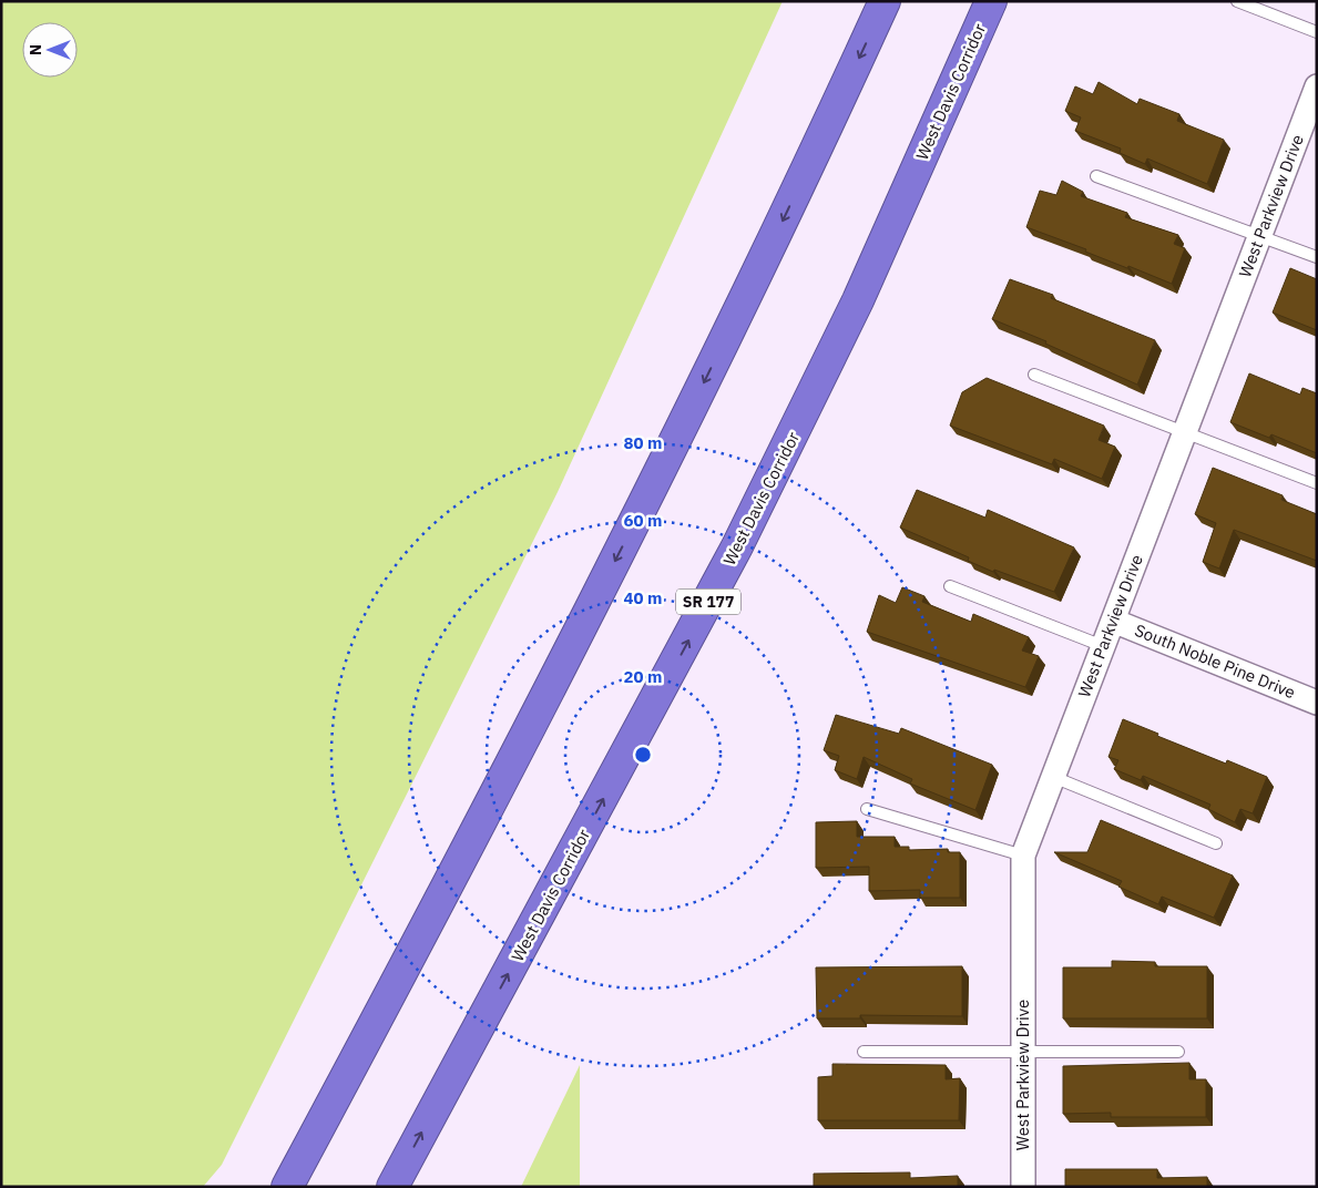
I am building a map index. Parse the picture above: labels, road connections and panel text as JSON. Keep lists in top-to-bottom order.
{
  "streets": {
    "highway": ["West Davis Corridor", "SR 177"],
    "street": ["West Parkview Drive", "South Noble Pine Drive"]
  },
  "crossings": [
    ["West Parkview Drive", "South Noble Pine Drive"]
  ],
  "north": "left",
  "rings": [
    "80 m",
    "60 m",
    "40 m",
    "20 m"
  ]
}
